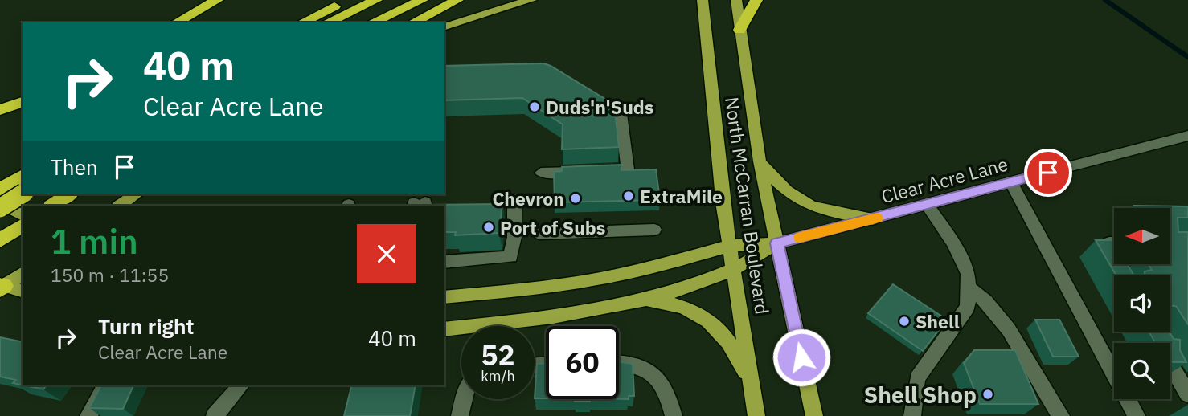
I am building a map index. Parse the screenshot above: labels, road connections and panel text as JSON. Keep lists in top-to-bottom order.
{
  "streets": {
    "main road": ["Clear Acre Lane", "North McCarran Boulevard"]
  },
  "crossings": [
    ["Clear Acre Lane", "North McCarran Boulevard"]
  ],
  "places": [
    "Duds'n'Suds",
    "ExtraMile",
    "Chevron",
    "Port of Subs",
    "Shell",
    "Shell Shop"
  ],
  "north": "left",
  "page": {
    "turn": ["40 m", "Clear Acre Lane"],
    "then": "Then",
    "heading": ["1 min", "150 m · 11:55"],
    "list": [
      {
        "name": "Turn right",
        "note": "Clear Acre Lane",
        "value": "40 m"
      }
    ],
    "speed": "52 km/h",
    "limit": "60"
  }
}
